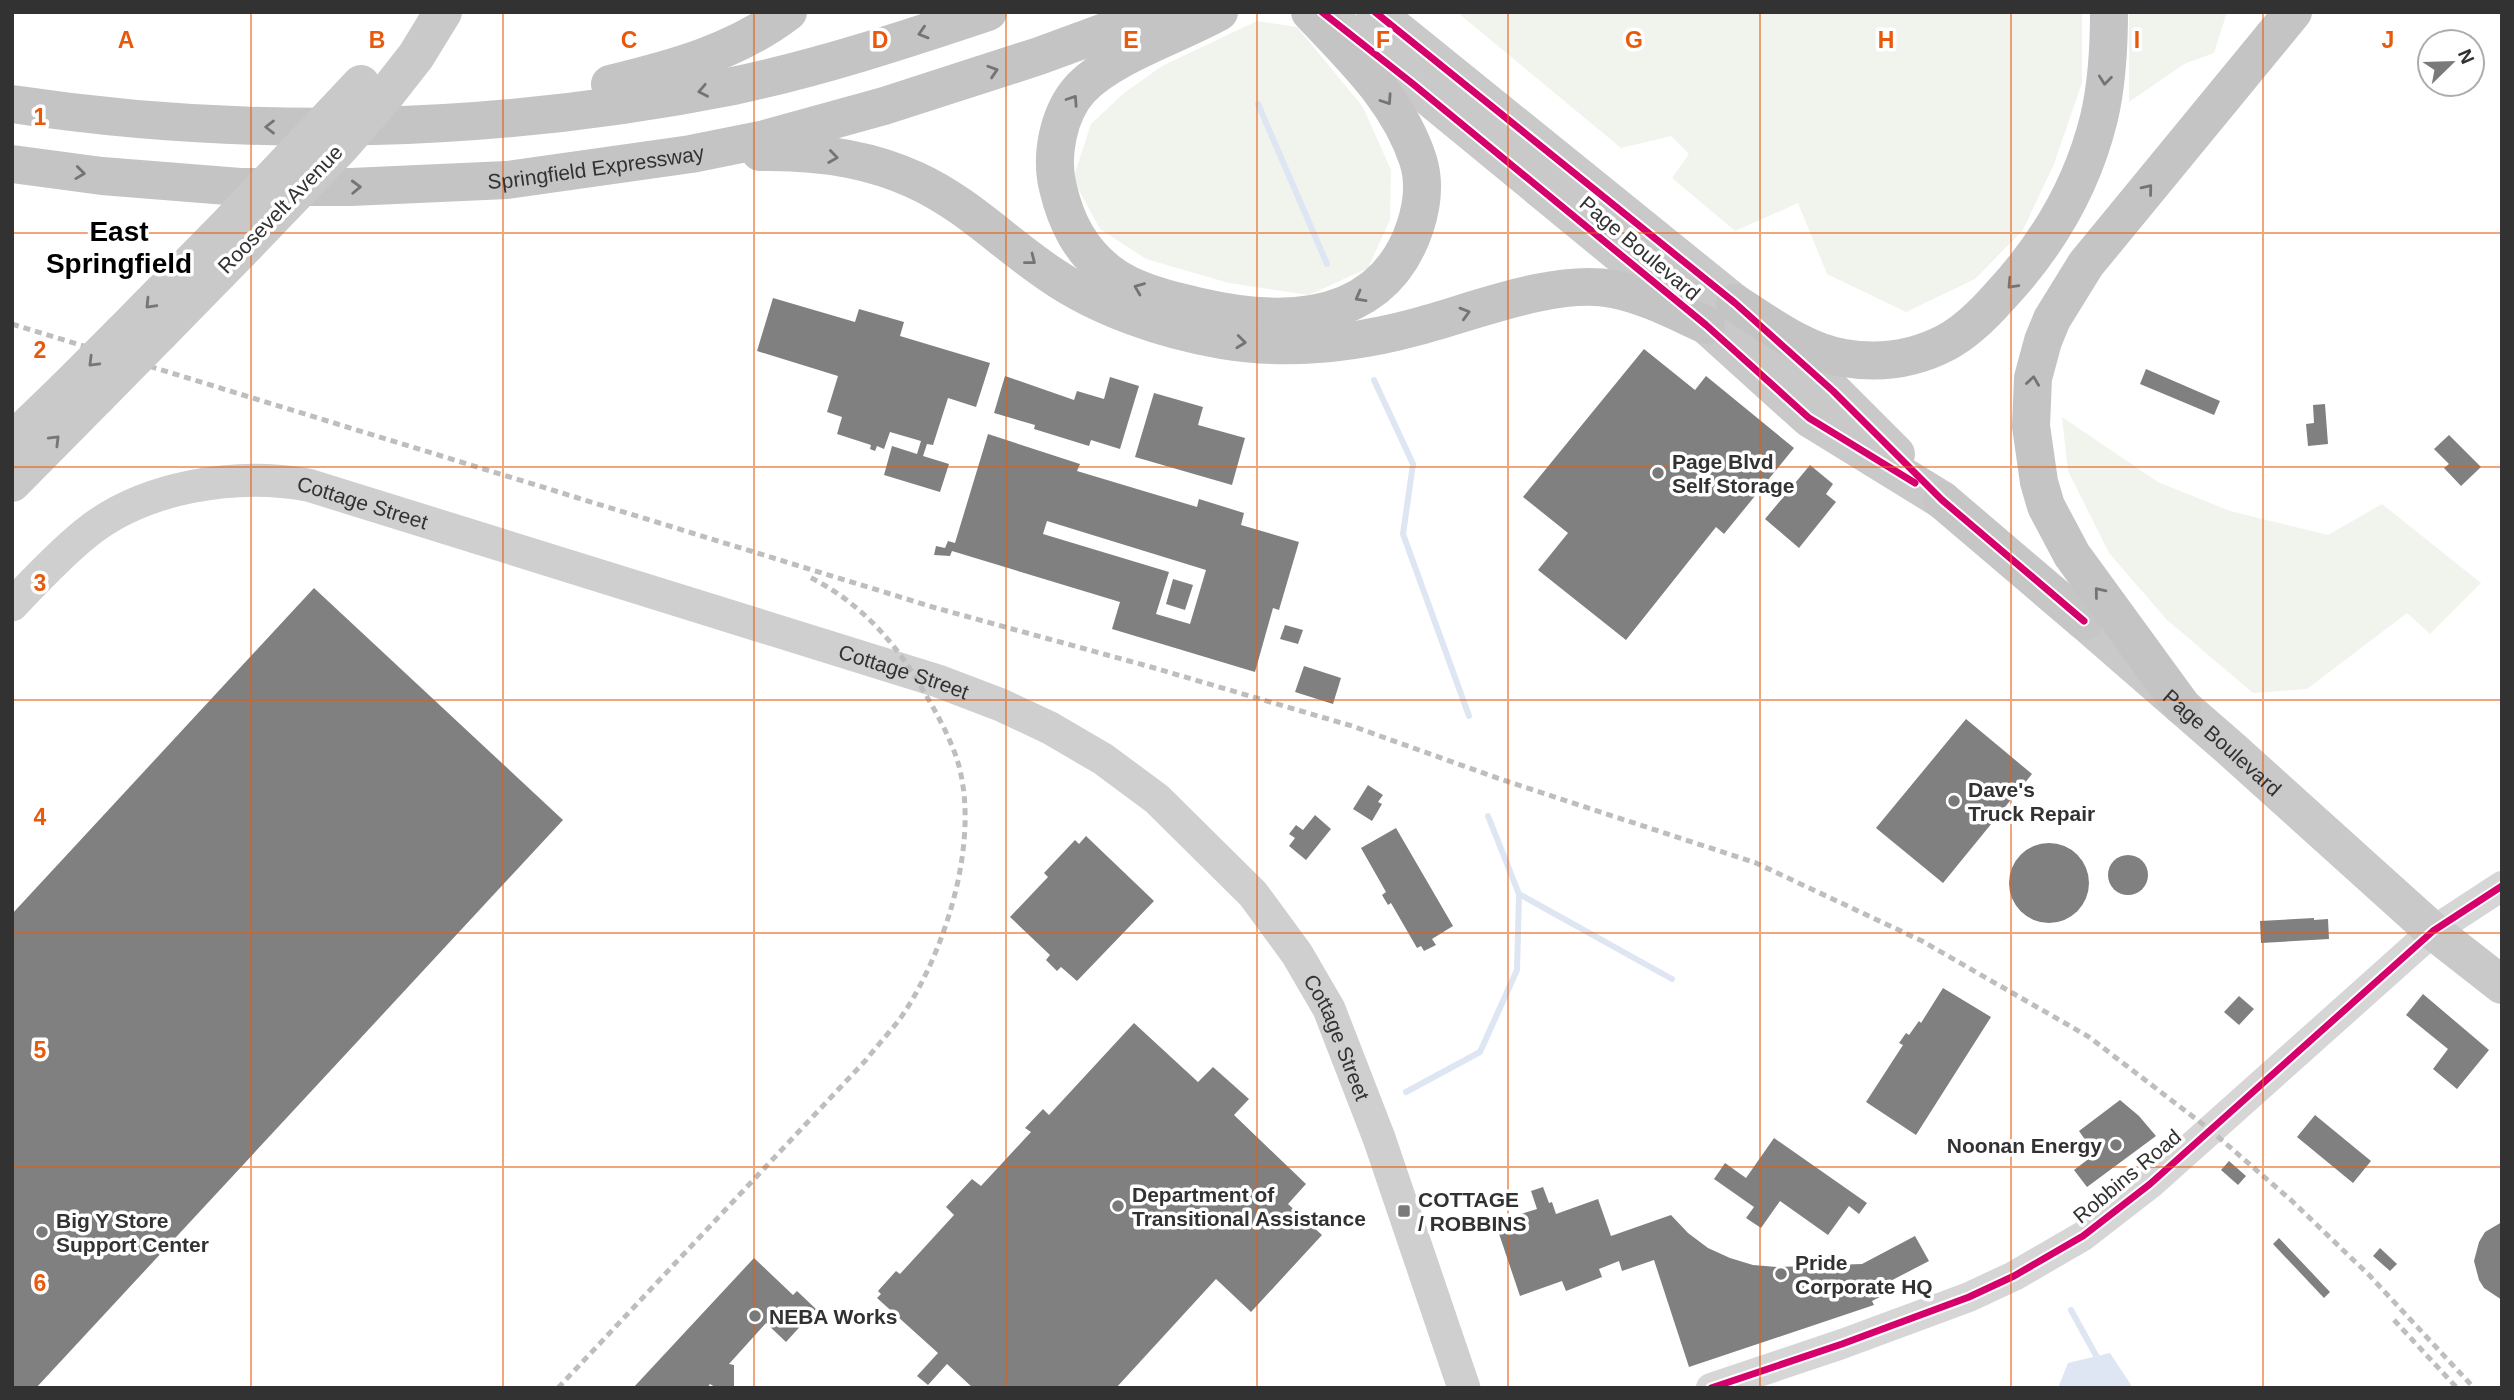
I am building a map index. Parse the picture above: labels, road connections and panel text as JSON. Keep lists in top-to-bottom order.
{
  "streets": {
    "highway": ["Springfield Expressway", "Page Boulevard"],
    "main road": ["Roosevelt Avenue", "Cottage Street"],
    "street": ["Robbins Road"]
  },
  "crossings": [
    ["Page Boulevard", "Robbins Road"]
  ],
  "districts": ["East Springfield"],
  "places": {
    "other": [
      "Page Blvd Self Storage",
      "Dave's Truck Repair",
      "Noonan Energy",
      "Department of Transitional Assistance",
      "Big Y Store Support Center",
      "Pride Corporate HQ",
      "NEBA Works"
    ],
    "transit": ["COTTAGE / ROBBINS"]
  },
  "north": "top right",
  "grid": {
    "columns": [
      "A",
      "B",
      "C",
      "D",
      "E",
      "F",
      "G",
      "H",
      "I",
      "J"
    ],
    "rows": [
      "1",
      "2",
      "3",
      "4",
      "5",
      "6"
    ]
  }
}
